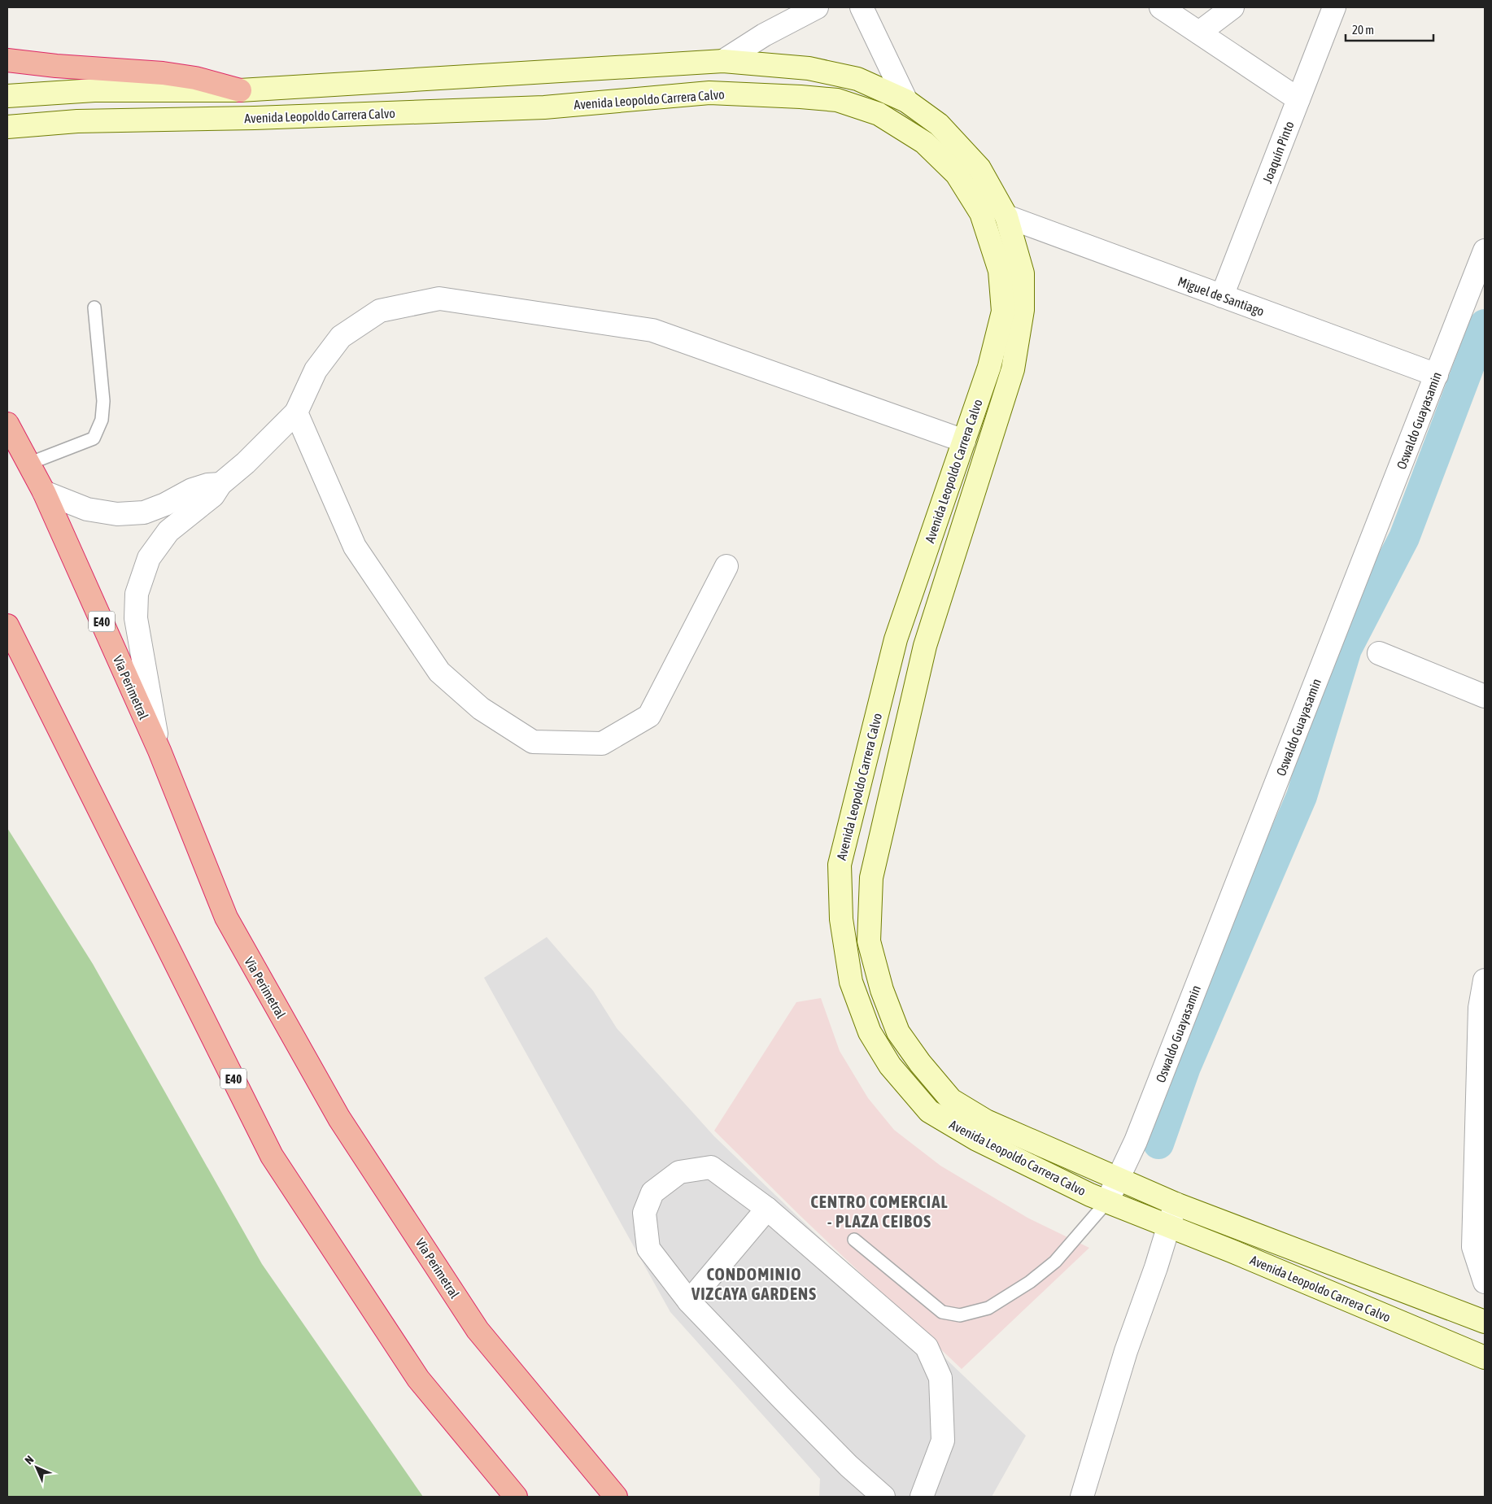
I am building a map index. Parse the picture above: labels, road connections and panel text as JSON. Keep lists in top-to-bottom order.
{
  "streets": {
    "highway": ["E40", "Vía Perimetral"],
    "main road": ["Avenida Leopoldo Carrera Calvo"],
    "street": ["Joaquín Pinto", "Miguel de Santiago", "Oswaldo Guayasamin"]
  },
  "crossings": [
    ["Avenida Leopoldo Carrera Calvo", "Miguel de Santiago"],
    ["Avenida Leopoldo Carrera Calvo", "Oswaldo Guayasamin"],
    ["Joaquín Pinto", "Miguel de Santiago"],
    ["Miguel de Santiago", "Oswaldo Guayasamin"]
  ],
  "districts": ["CENTRO COMERCIAL - PLAZA CEIBOS", "CONDOMINIO VIZCAYA GARDENS"],
  "scale_bar": "20 m",
  "north": "top left"
}
